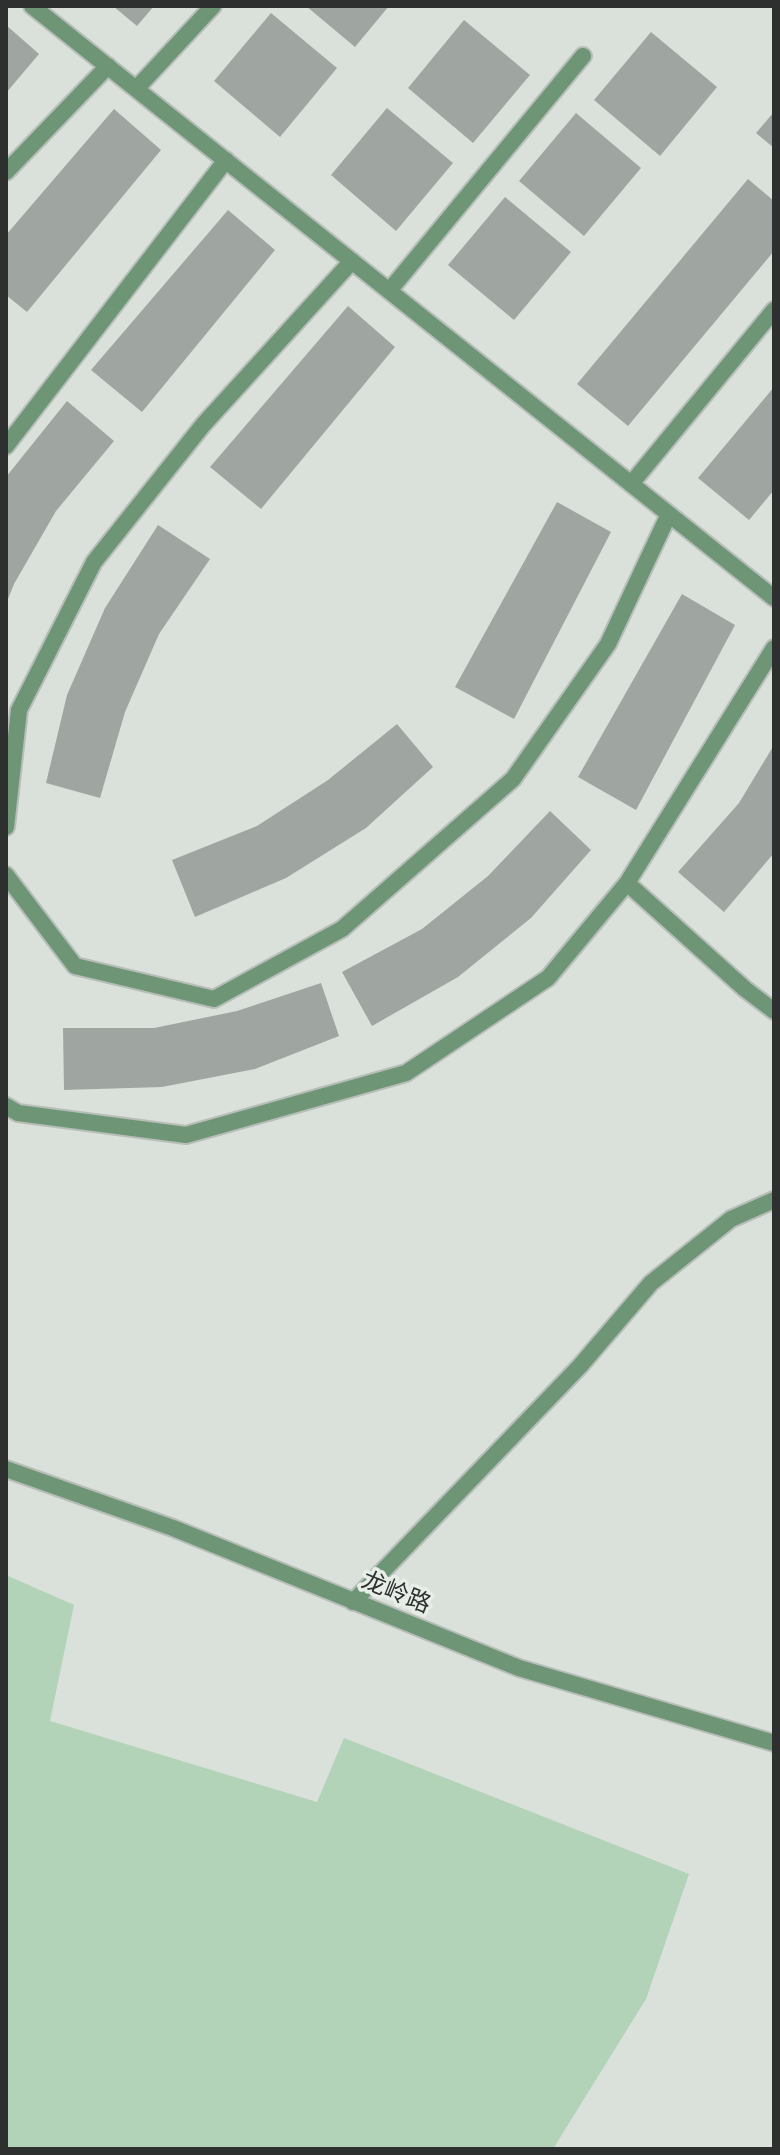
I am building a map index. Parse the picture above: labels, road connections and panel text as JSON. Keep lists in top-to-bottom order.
{
  "streets": {
    "street": ["龙岭路"]
  }
}
